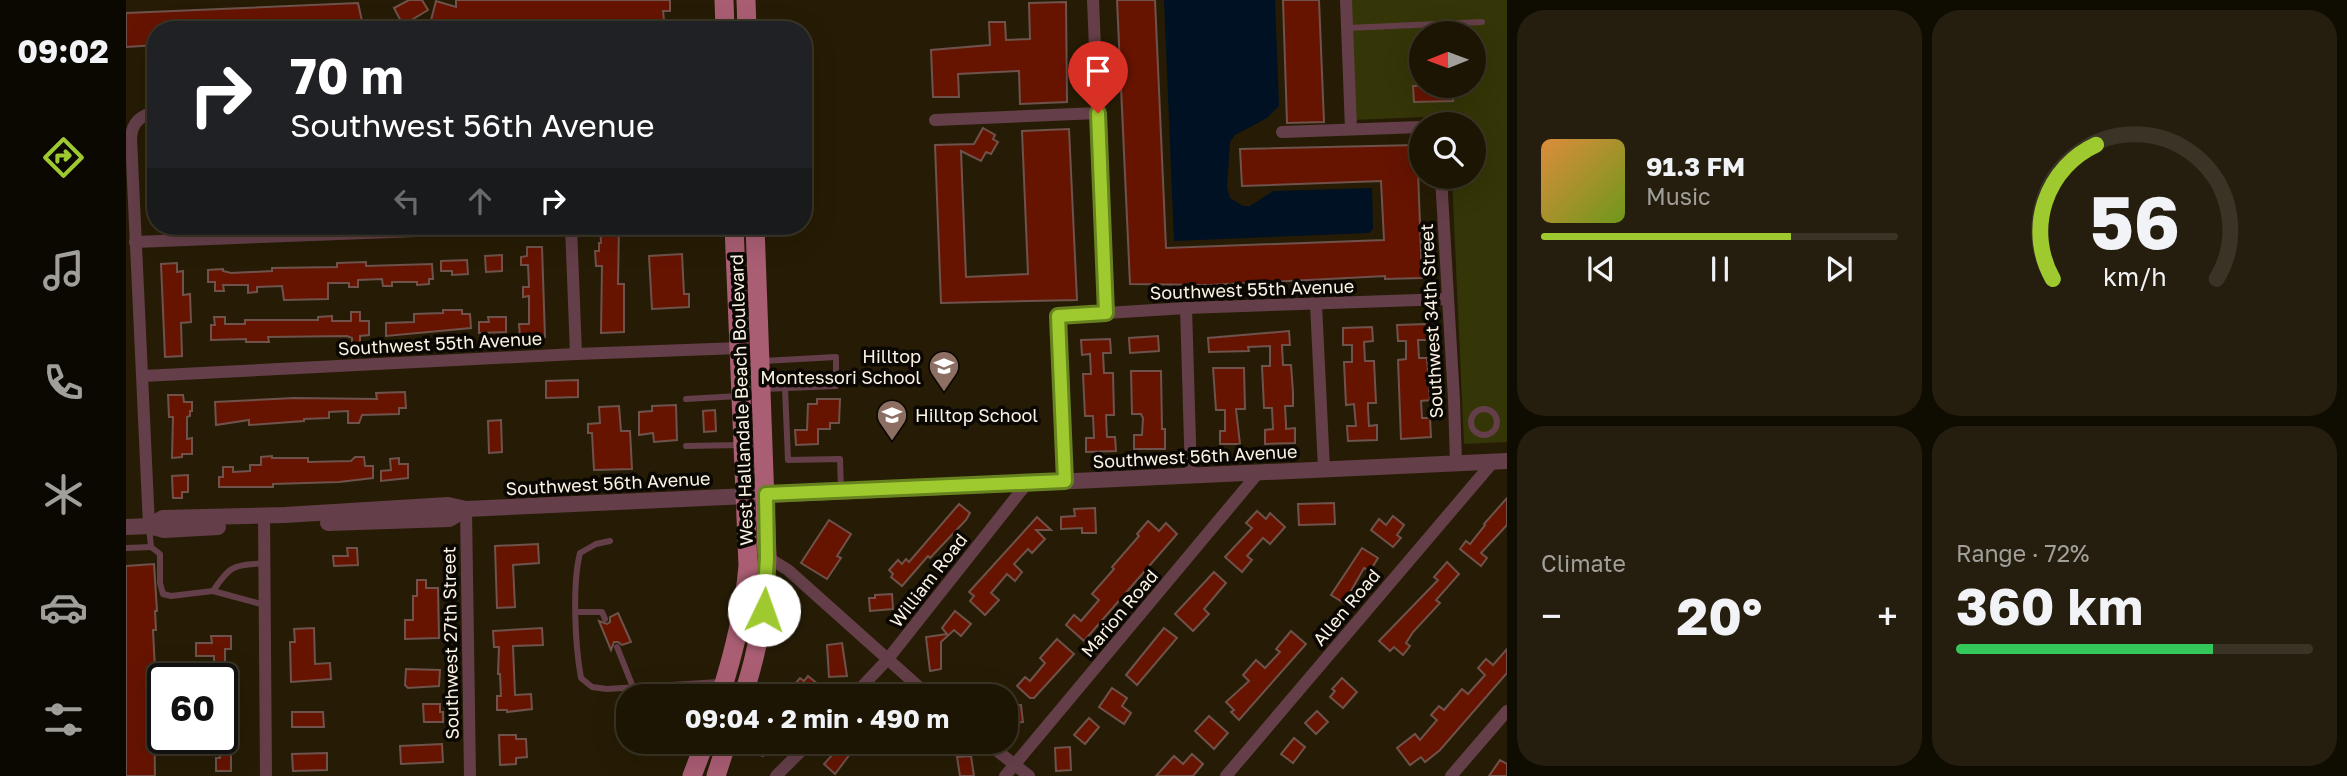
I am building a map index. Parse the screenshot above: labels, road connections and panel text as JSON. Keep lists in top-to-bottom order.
{
  "streets": {
    "main road": ["West Hallandale Beach Boulevard"],
    "street": [
      "Southwest 55th Avenue",
      "Southwest 34th Street",
      "Southwest 56th Avenue",
      "William Road",
      "Allen Road",
      "Marion Road",
      "Southwest 27th Street"
    ]
  },
  "crossings": [
    ["Southwest 55th Avenue", "Southwest 34th Street"],
    ["Southwest 55th Avenue", "West Hallandale Beach Boulevard"],
    ["Southwest 55th Avenue", "Southwest 56th Avenue"],
    ["Southwest 34th Street", "Southwest 56th Avenue"],
    ["West Hallandale Beach Boulevard", "Southwest 56th Avenue"],
    ["Southwest 56th Avenue", "William Road"],
    ["Southwest 56th Avenue", "Allen Road"],
    ["Southwest 56th Avenue", "Marion Road"],
    ["Southwest 56th Avenue", "Southwest 27th Street"]
  ],
  "places": {
    "school or university": ["Hilltop Montessori School", "Hilltop School"]
  },
  "north": "left",
  "page": {
    "tabs": "09:02",
    "turn": ["70 m", "Southwest 56th Avenue"],
    "song": ["91.3 FM", "Music"],
    "tile": [
      "Climate",
      ["Range · 72%", "360 km"]
    ],
    "heat": ["−", "20°", "+"],
    "limit": "60",
    "trip": "09:04 · 2 min · 490 m",
    "gauge": ["56", "km/h"]
  }
}
